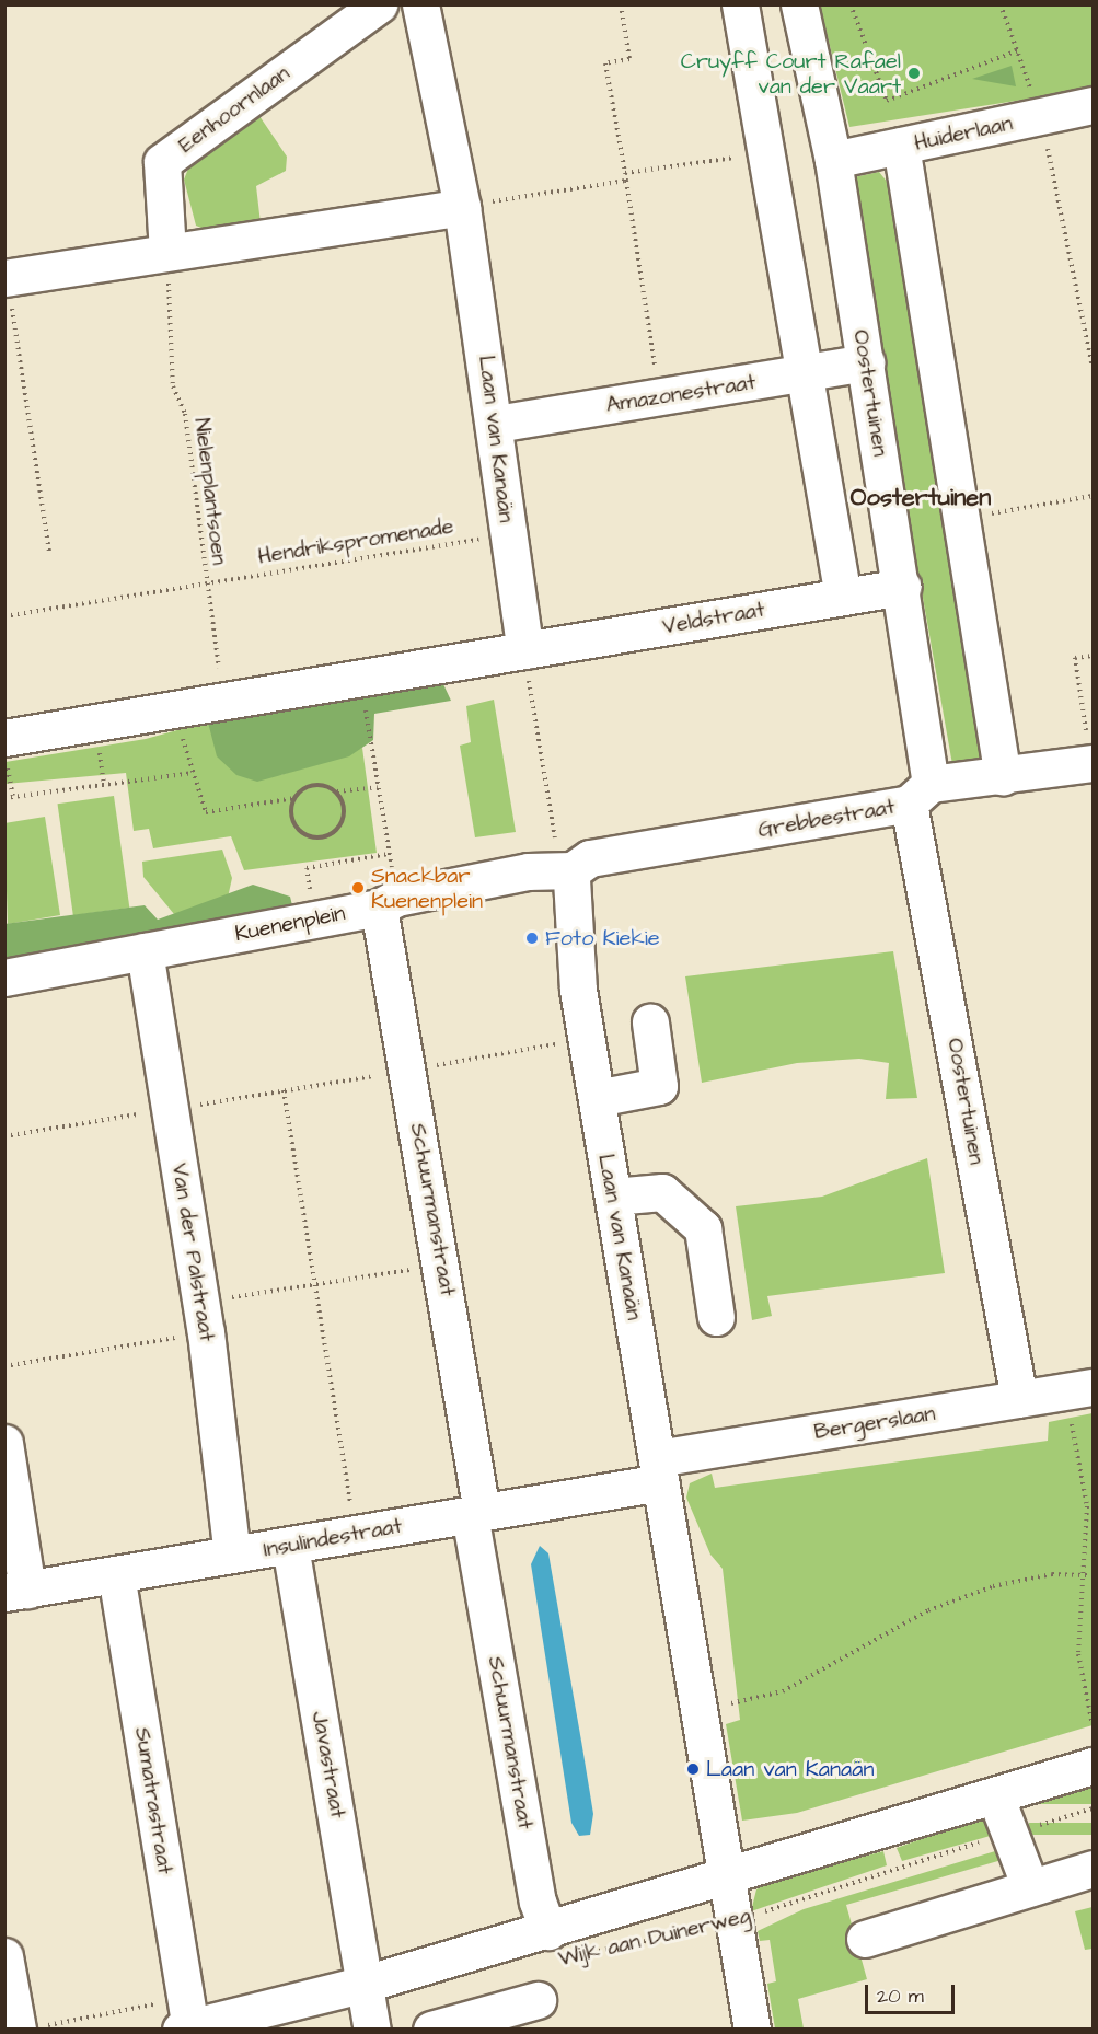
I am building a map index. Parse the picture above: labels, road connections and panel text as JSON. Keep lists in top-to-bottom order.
{
  "streets": {
    "street": [
      "Eenhoornlaan",
      "Huiderlaan",
      "Oostertuinen",
      "Amazonestraat",
      "Laan van Kanaän",
      "Veldstraat",
      "Grebbestraat",
      "Kuenenplein",
      "Schuurmanstraat",
      "Van der Palstraat",
      "Bergerslaan",
      "Insulindestraat",
      "Javastraat",
      "Sumatrastraat",
      "Wijk aan Duinerweg"
    ],
    "path": ["Nielenplantsoen", "Hendrikspromenade"]
  },
  "crossings": [
    ["Eenhoornlaan", "Nielenplantsoen"],
    ["Huiderlaan", "Oostertuinen"],
    ["Oostertuinen", "Amazonestraat"],
    ["Oostertuinen", "Veldstraat"],
    ["Oostertuinen", "Grebbestraat"],
    ["Oostertuinen", "Bergerslaan"],
    ["Amazonestraat", "Laan van Kanaän"],
    ["Laan van Kanaän", "Veldstraat"],
    ["Laan van Kanaän", "Grebbestraat"],
    ["Laan van Kanaän", "Kuenenplein"],
    ["Laan van Kanaän", "Bergerslaan"],
    ["Laan van Kanaän", "Insulindestraat"],
    ["Laan van Kanaän", "Wijk aan Duinerweg"],
    ["Nielenplantsoen", "Hendrikspromenade"],
    ["Grebbestraat", "Kuenenplein"],
    ["Kuenenplein", "Schuurmanstraat"],
    ["Kuenenplein", "Van der Palstraat"],
    ["Schuurmanstraat", "Insulindestraat"],
    ["Schuurmanstraat", "Wijk aan Duinerweg"],
    ["Van der Palstraat", "Insulindestraat"],
    ["Bergerslaan", "Insulindestraat"],
    ["Insulindestraat", "Javastraat"],
    ["Insulindestraat", "Sumatrastraat"],
    ["Javastraat", "Wijk aan Duinerweg"],
    ["Sumatrastraat", "Wijk aan Duinerweg"]
  ],
  "districts": ["Oostertuinen"],
  "places": [
    "Cruyff Court Rafael van der Vaart",
    "Snackbar Kuenenplein",
    "Foto Kiekie",
    "Laan van Kanaän"
  ],
  "scale_bar": "20 m"
}
